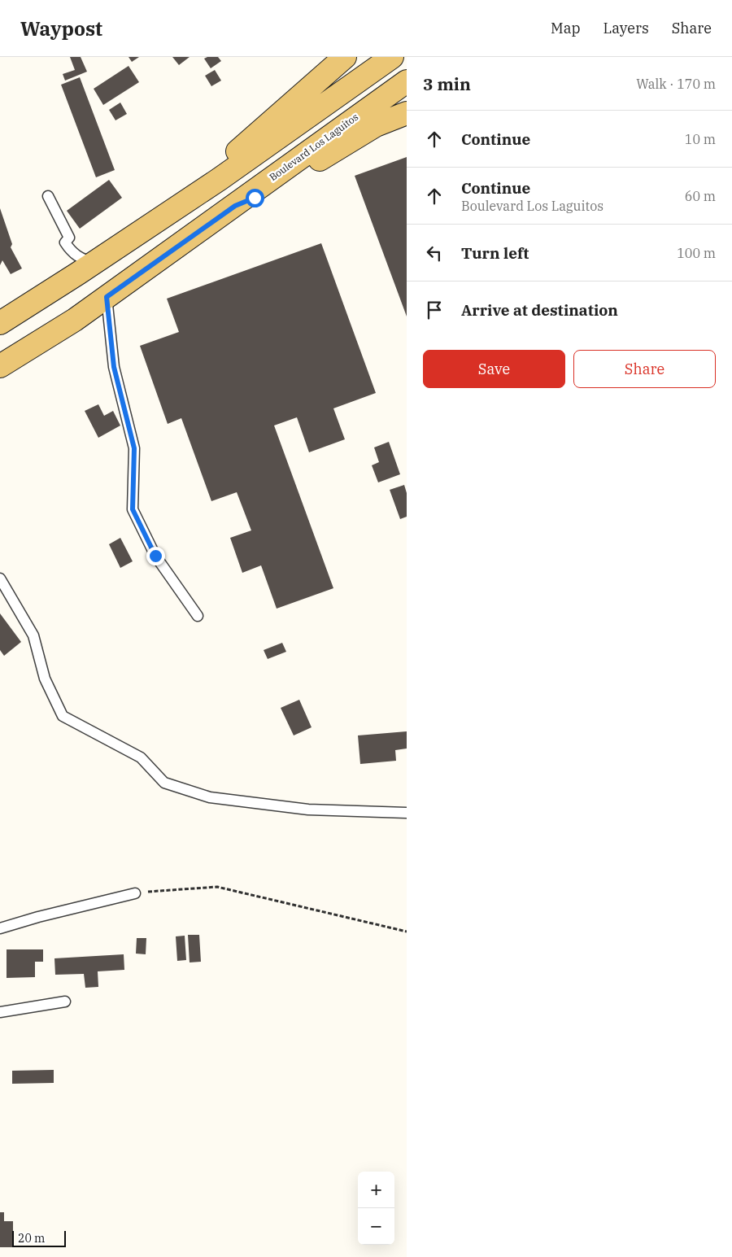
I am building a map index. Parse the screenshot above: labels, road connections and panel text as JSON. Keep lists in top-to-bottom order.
{
  "streets": {
    "main road": ["Boulevard Los Laguitos"]
  },
  "scale_bar": "20 m",
  "page": {
    "header": "Waypost",
    "nav": ["Map", "Layers", "Share"],
    "heading": ["3 min", "Walk · 170 m"],
    "list": [
      ["Continue", "10 m"],
      ["Continue", "Boulevard Los Laguitos", "60 m"],
      ["Turn left", "100 m"],
      "Arrive at destination"
    ],
    "buttons": ["Save", "Share"],
    "map_buttons": ["+", "−"],
    "scale": "20 m"
  }
}
